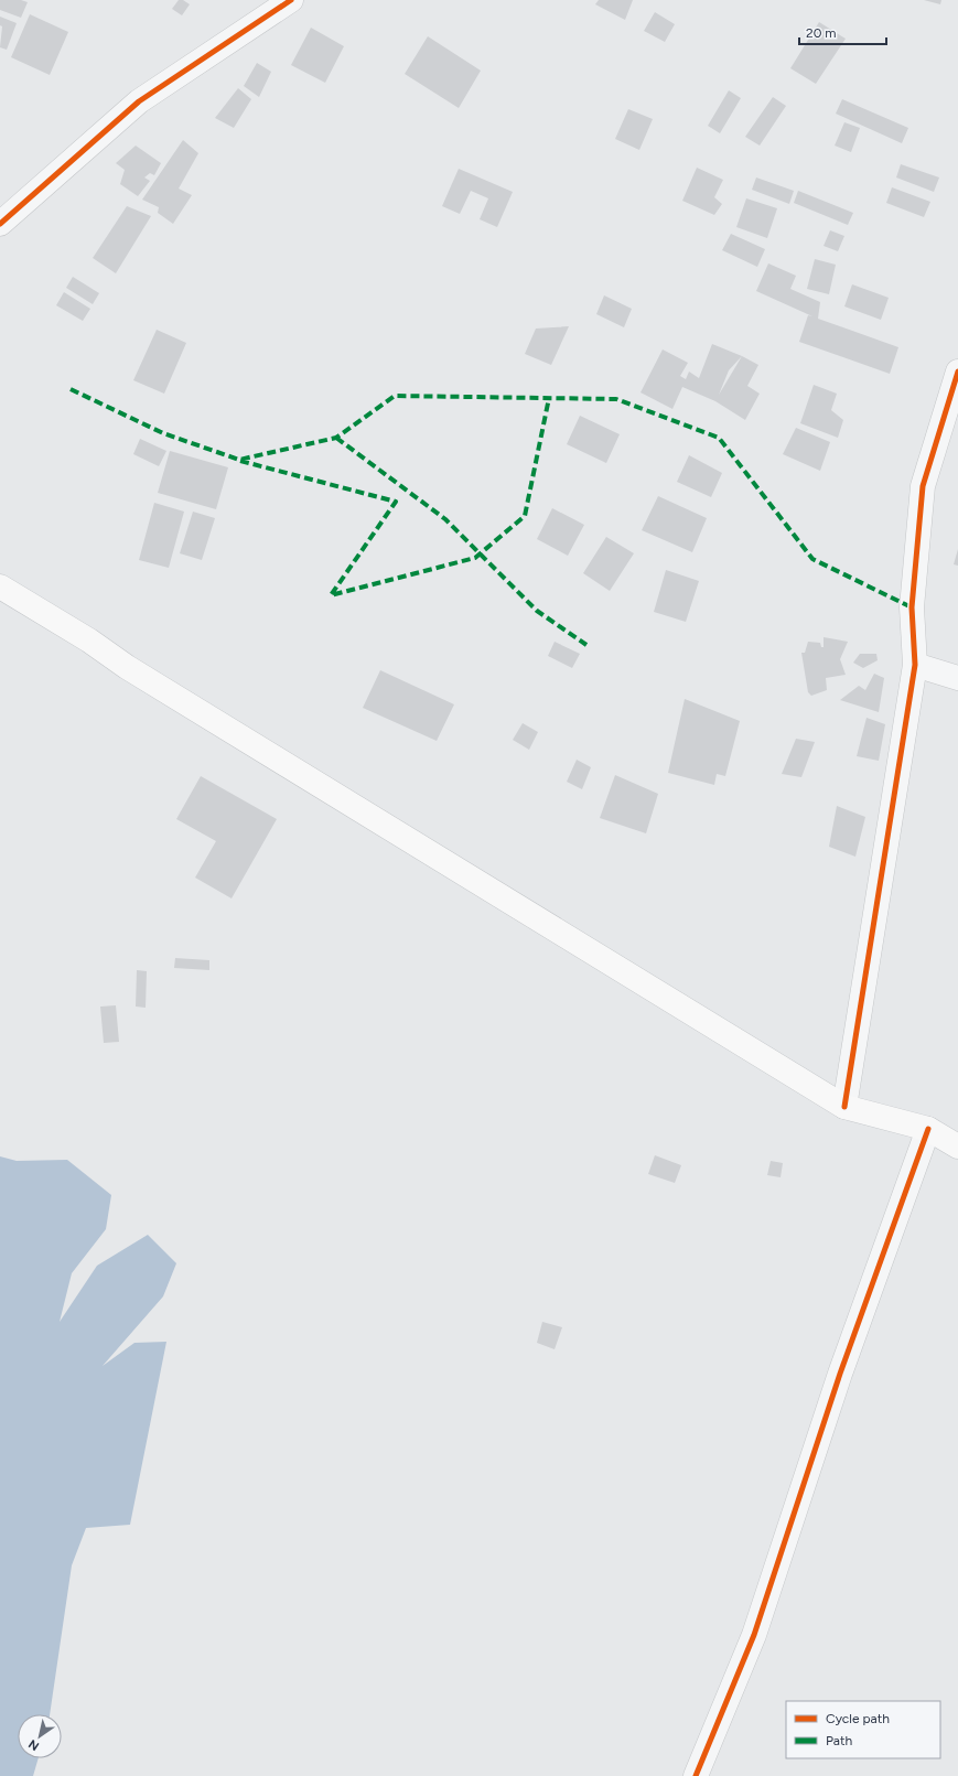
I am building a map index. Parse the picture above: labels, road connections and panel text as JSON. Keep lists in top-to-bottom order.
{
  "legend": ["Cycle path", "Path"],
  "scale_bar": "20 m",
  "north": "bottom left"
}
